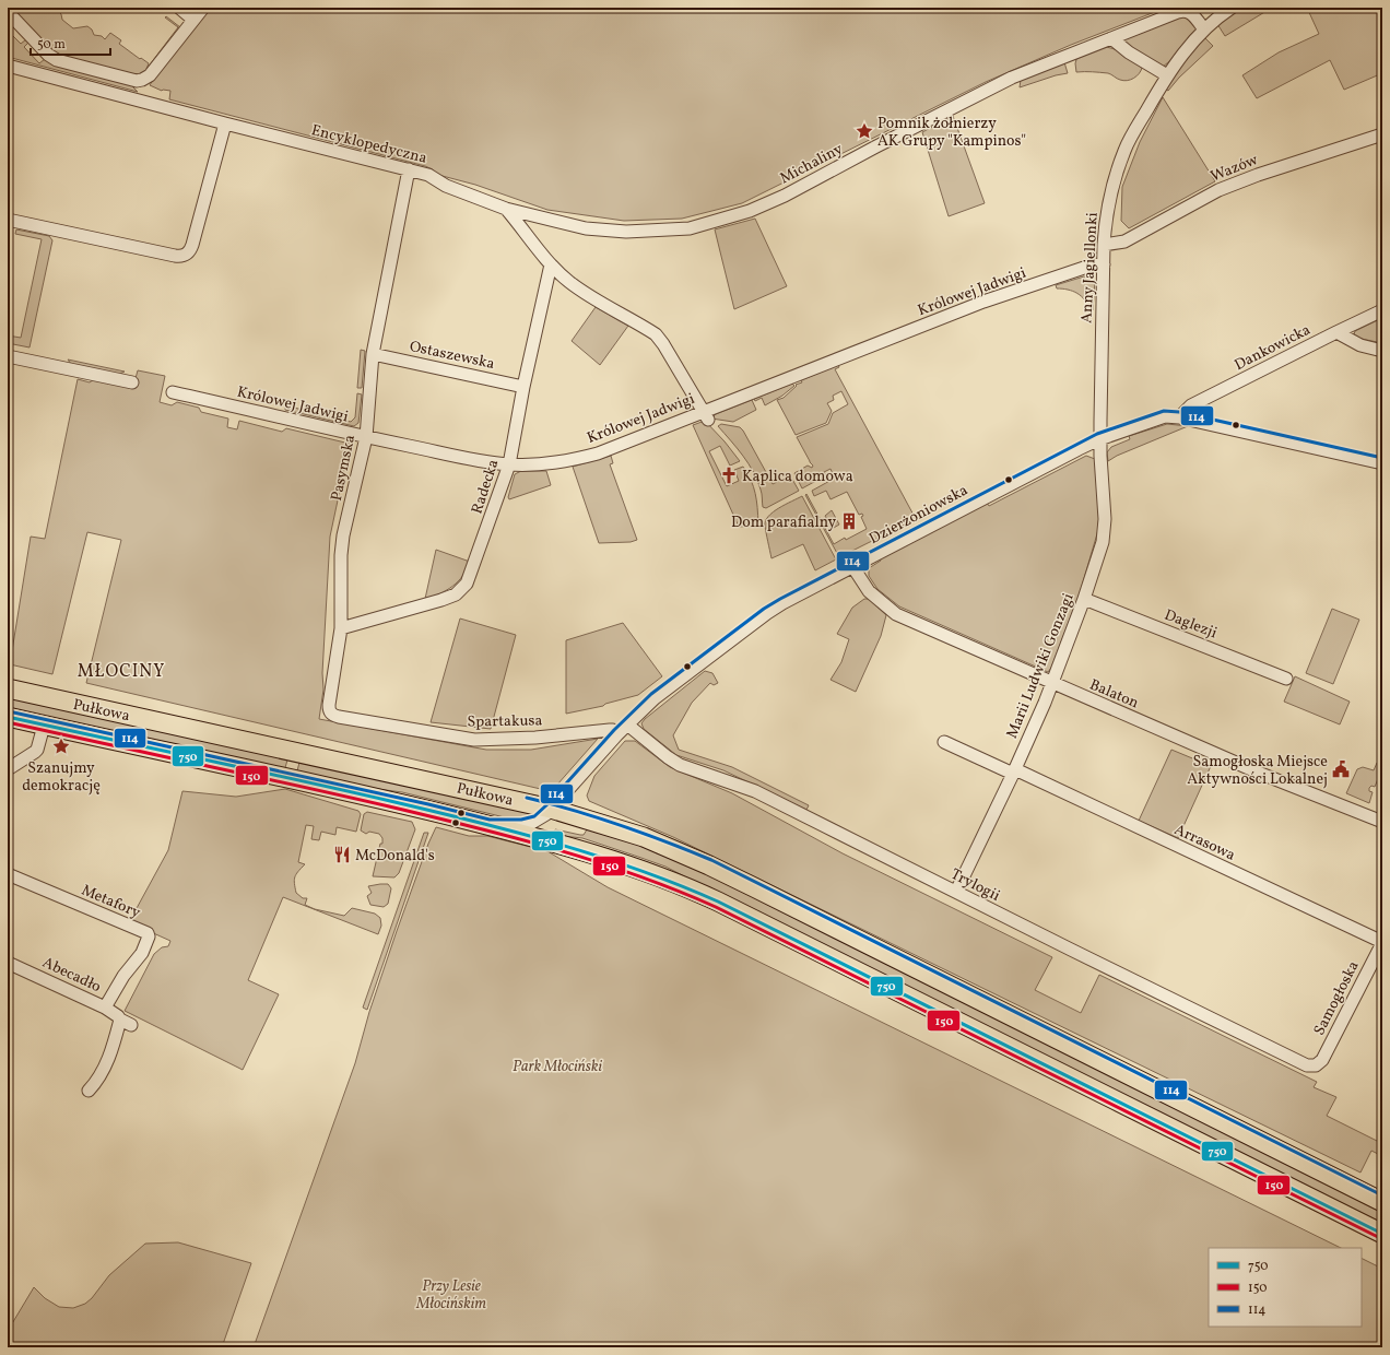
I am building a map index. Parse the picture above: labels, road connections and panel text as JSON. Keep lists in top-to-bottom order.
{
  "streets": {
    "highway": ["Pułkowa"],
    "street": [
      "Encyklopedyczna",
      "Michaliny",
      "Wazów",
      "Anny Jagiellonki",
      "Królowej Jadwigi",
      "Dankowicka",
      "Ostaszewska",
      "Pasymska",
      "Radecka",
      "Dzierżoniowska",
      "Daglezji",
      "Marii Ludwiki Gonzagi",
      "Balaton",
      "Spartakusa",
      "Arrasowa",
      "Trylogii",
      "Metafory",
      "Abecadło",
      "Samogłoska"
    ]
  },
  "crossings": [
    ["Encyklopedyczna", "Michaliny"],
    ["Encyklopedyczna", "Pasymska"],
    ["Michaliny", "Anny Jagiellonki"],
    ["Wazów", "Anny Jagiellonki"],
    ["Anny Jagiellonki", "Królowej Jadwigi"],
    ["Anny Jagiellonki", "Dzierżoniowska"],
    ["Anny Jagiellonki", "Marii Ludwiki Gonzagi"],
    ["Królowej Jadwigi", "Pasymska"],
    ["Królowej Jadwigi", "Radecka"],
    ["Dankowicka", "Dzierżoniowska"],
    ["Ostaszewska", "Pasymska"],
    ["Ostaszewska", "Radecka"],
    ["Pasymska", "Radecka"],
    ["Pasymska", "Spartakusa"],
    ["Dzierżoniowska", "Marii Ludwiki Gonzagi"],
    ["Dzierżoniowska", "Balaton"],
    ["Dzierżoniowska", "Pułkowa"],
    ["Dzierżoniowska", "Spartakusa"],
    ["Dzierżoniowska", "Trylogii"],
    ["Daglezji", "Marii Ludwiki Gonzagi"],
    ["Marii Ludwiki Gonzagi", "Balaton"],
    ["Marii Ludwiki Gonzagi", "Arrasowa"],
    ["Marii Ludwiki Gonzagi", "Trylogii"],
    ["Arrasowa", "Samogłoska"],
    ["Trylogii", "Samogłoska"],
    ["Metafory", "Abecadło"]
  ],
  "districts": ["MŁOCINY"],
  "parks": ["Park Młociński", "Przy Lesie Młocińskim"],
  "places": {
    "place": ["Pomnik żołnierzy AK Grupy \"Kampinos\"", "Szanujmy demokrację"],
    "church": ["Kaplica domowa"],
    "building": ["Dom parafialny"],
    "public building": ["Samogłoska Miejsce Aktywności Lokalnej"],
    "restaurant": ["McDonald's"]
  },
  "lines": ["transit line 114", "transit line 750", "transit line 150"],
  "legend": ["750", "150", "114"],
  "scale_bar": "50 m"
}
